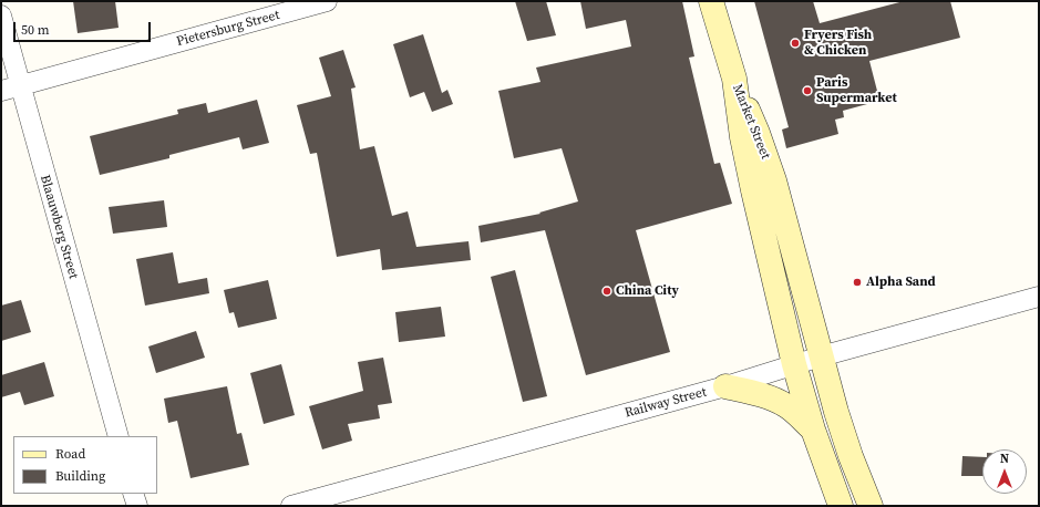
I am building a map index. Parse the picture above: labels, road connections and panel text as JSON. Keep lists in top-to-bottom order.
{
  "streets": {
    "main road": ["Market Street"],
    "street": ["Pietersburg Street", "Blaauwberg Street", "Railway Street"]
  },
  "crossings": [
    ["Pietersburg Street", "Blaauwberg Street"],
    ["Market Street", "Railway Street"]
  ],
  "places": [
    "Fryers Fish & Chicken",
    "Paris Supermarket",
    "Alpha Sand",
    "China City"
  ],
  "legend": ["Road", "Building"],
  "scale_bar": "50 m",
  "north": "top"
}
